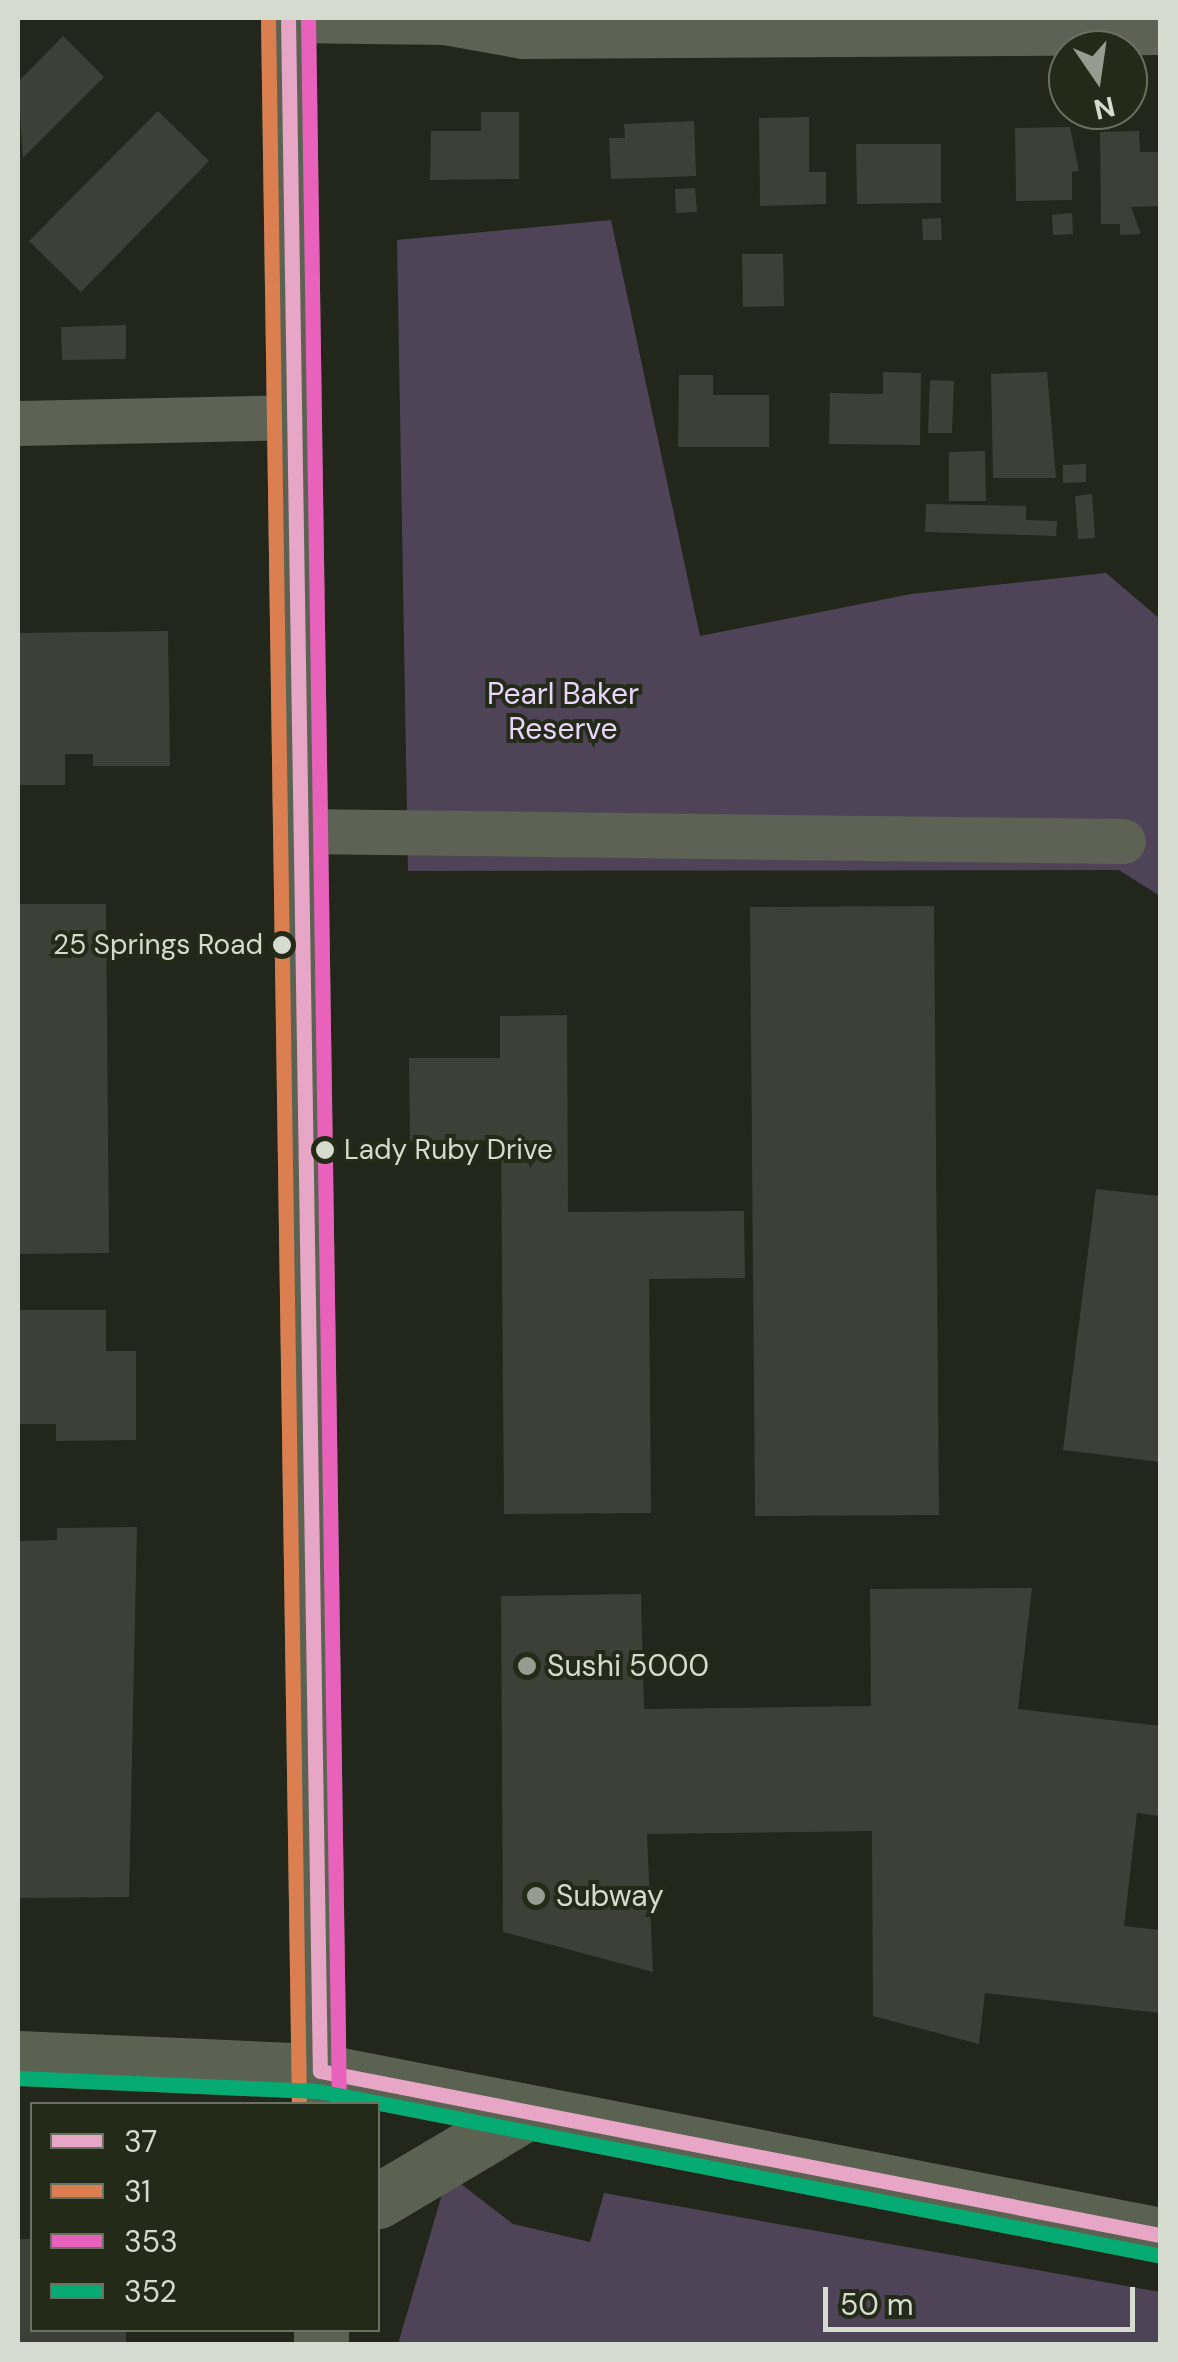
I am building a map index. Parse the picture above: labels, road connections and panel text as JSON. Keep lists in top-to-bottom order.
{
  "parks": ["Pearl Baker Reserve"],
  "places": [
    "25 Springs Road",
    "Lady Ruby Drive",
    "Sushi 5000",
    "Subway"
  ],
  "lines": [
    "transit line 37",
    "transit line 31",
    "transit line 353",
    "transit line 352"
  ],
  "legend": [
    "37",
    "31",
    "353",
    "352"
  ],
  "scale_bar": "50 m",
  "north": "bottom"
}
